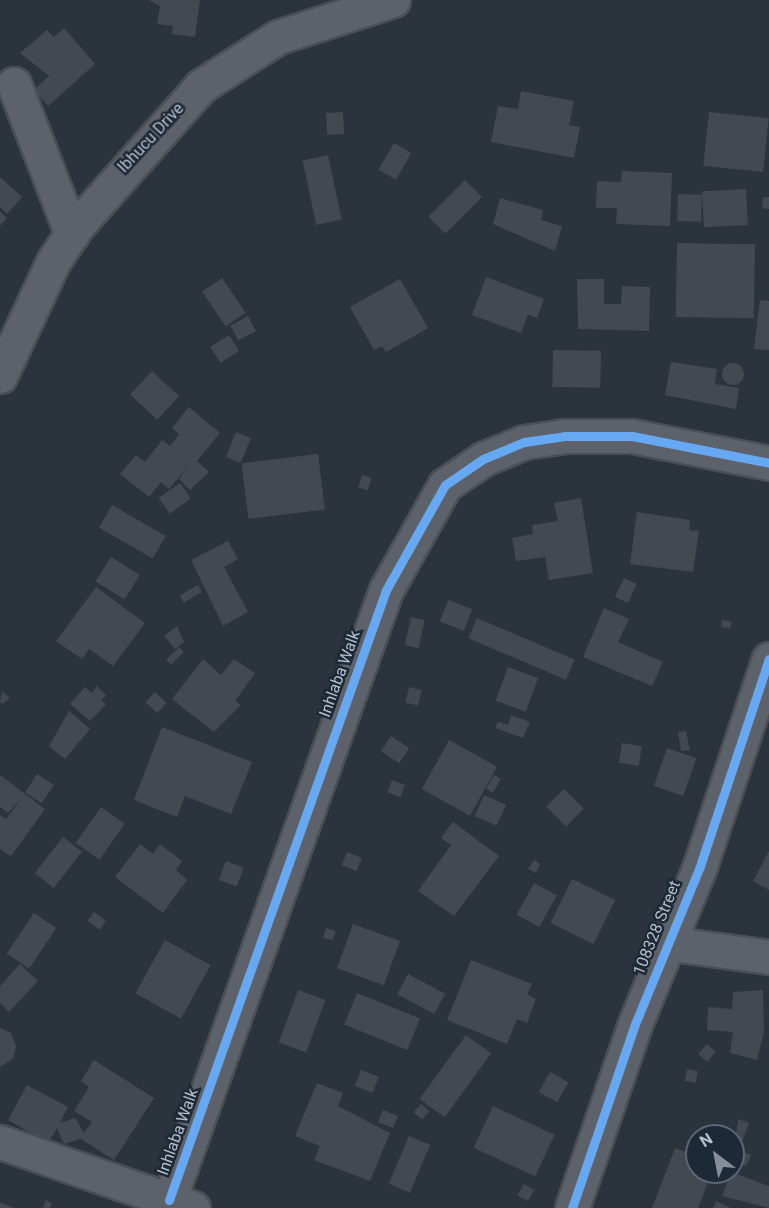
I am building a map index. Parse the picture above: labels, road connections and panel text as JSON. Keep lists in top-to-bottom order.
{
  "streets": {
    "street": ["Ibhucu Drive", "Inhlaba Walk", "108328 Street"]
  },
  "north": "top left"
}
